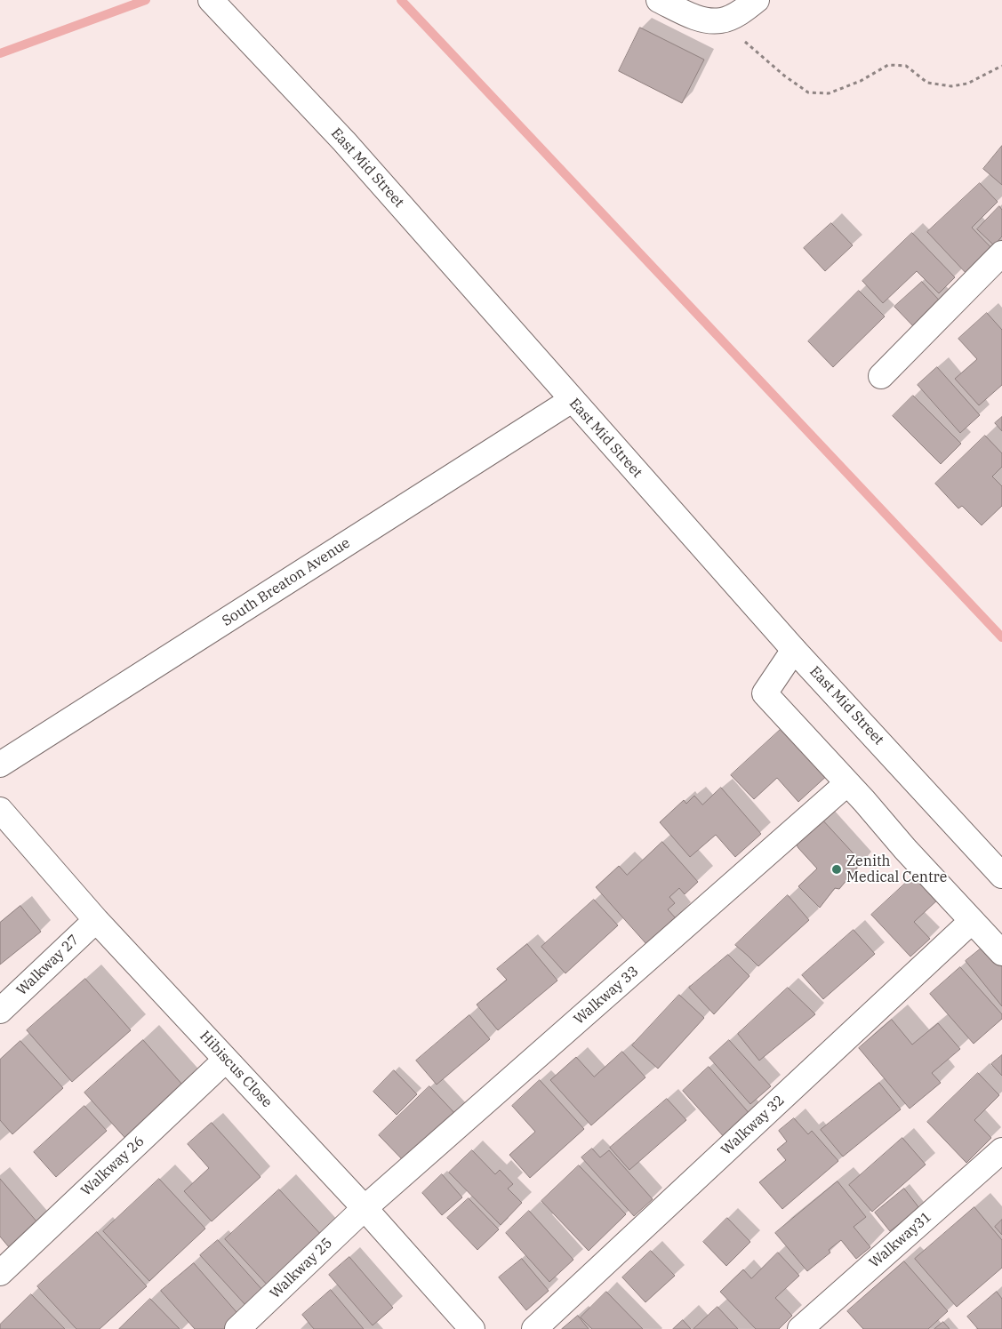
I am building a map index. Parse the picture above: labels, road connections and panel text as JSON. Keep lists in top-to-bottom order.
{
  "streets": {
    "street": [
      "East Mid Street",
      "South Breaton Avenue",
      "Walkway 27",
      "Walkway 33",
      "Hibiscus Close",
      "Walkway 32",
      "Walkway 26",
      "Walkway31",
      "Walkway 25"
    ]
  },
  "crossings": [
    ["East Mid Street", "South Breaton Avenue"],
    ["Walkway 27", "Hibiscus Close"],
    ["Walkway 33", "Hibiscus Close"],
    ["Walkway 33", "Walkway 25"],
    ["Hibiscus Close", "Walkway 26"],
    ["Hibiscus Close", "Walkway 25"]
  ],
  "places": ["Zenith Medical Centre"]
}
